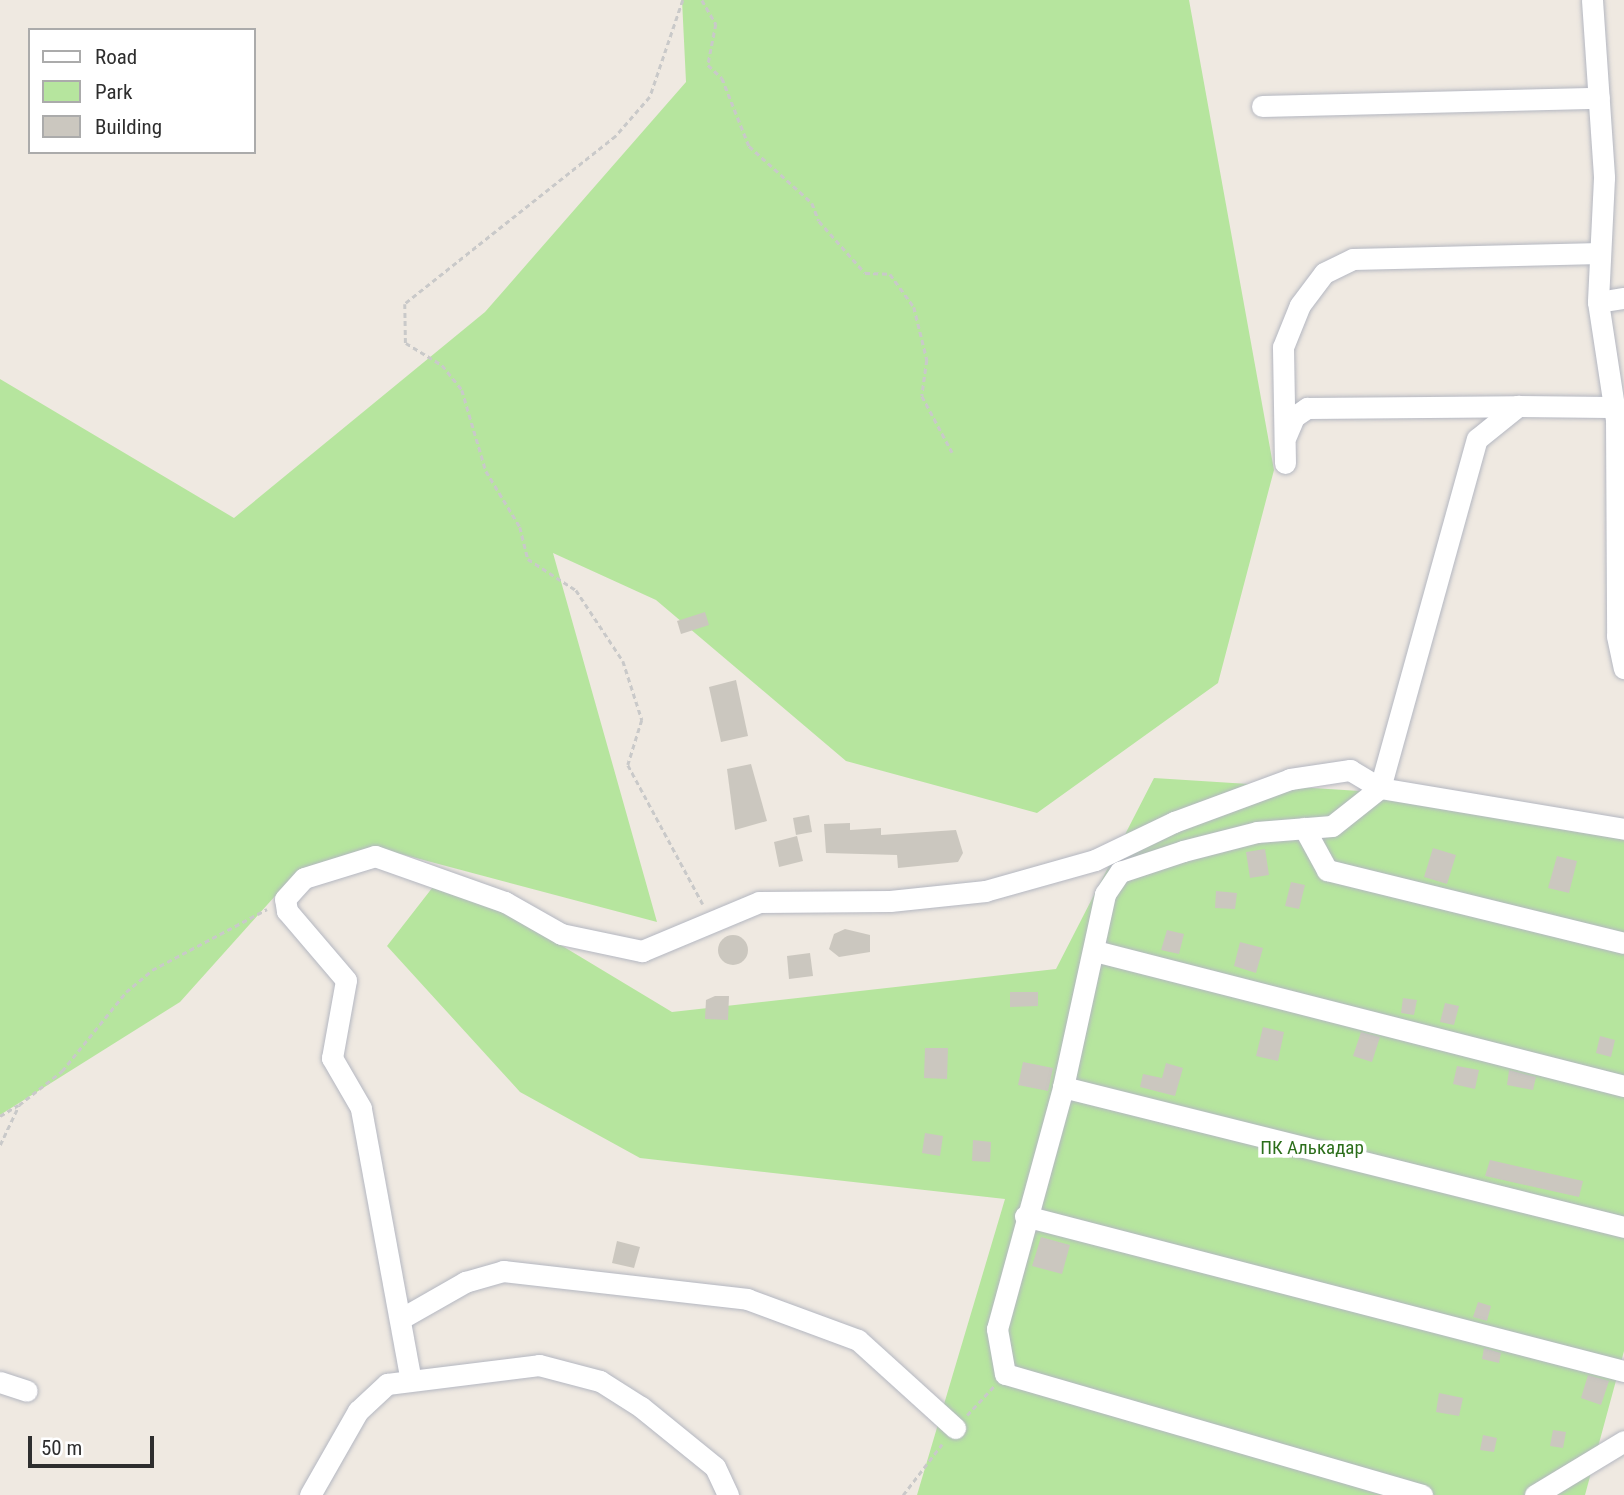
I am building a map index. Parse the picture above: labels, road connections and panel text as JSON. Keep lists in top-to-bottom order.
{
  "parks": ["ПК Алькадар"],
  "legend": ["Road", "Park", "Building"],
  "scale_bar": "50 m"
}
